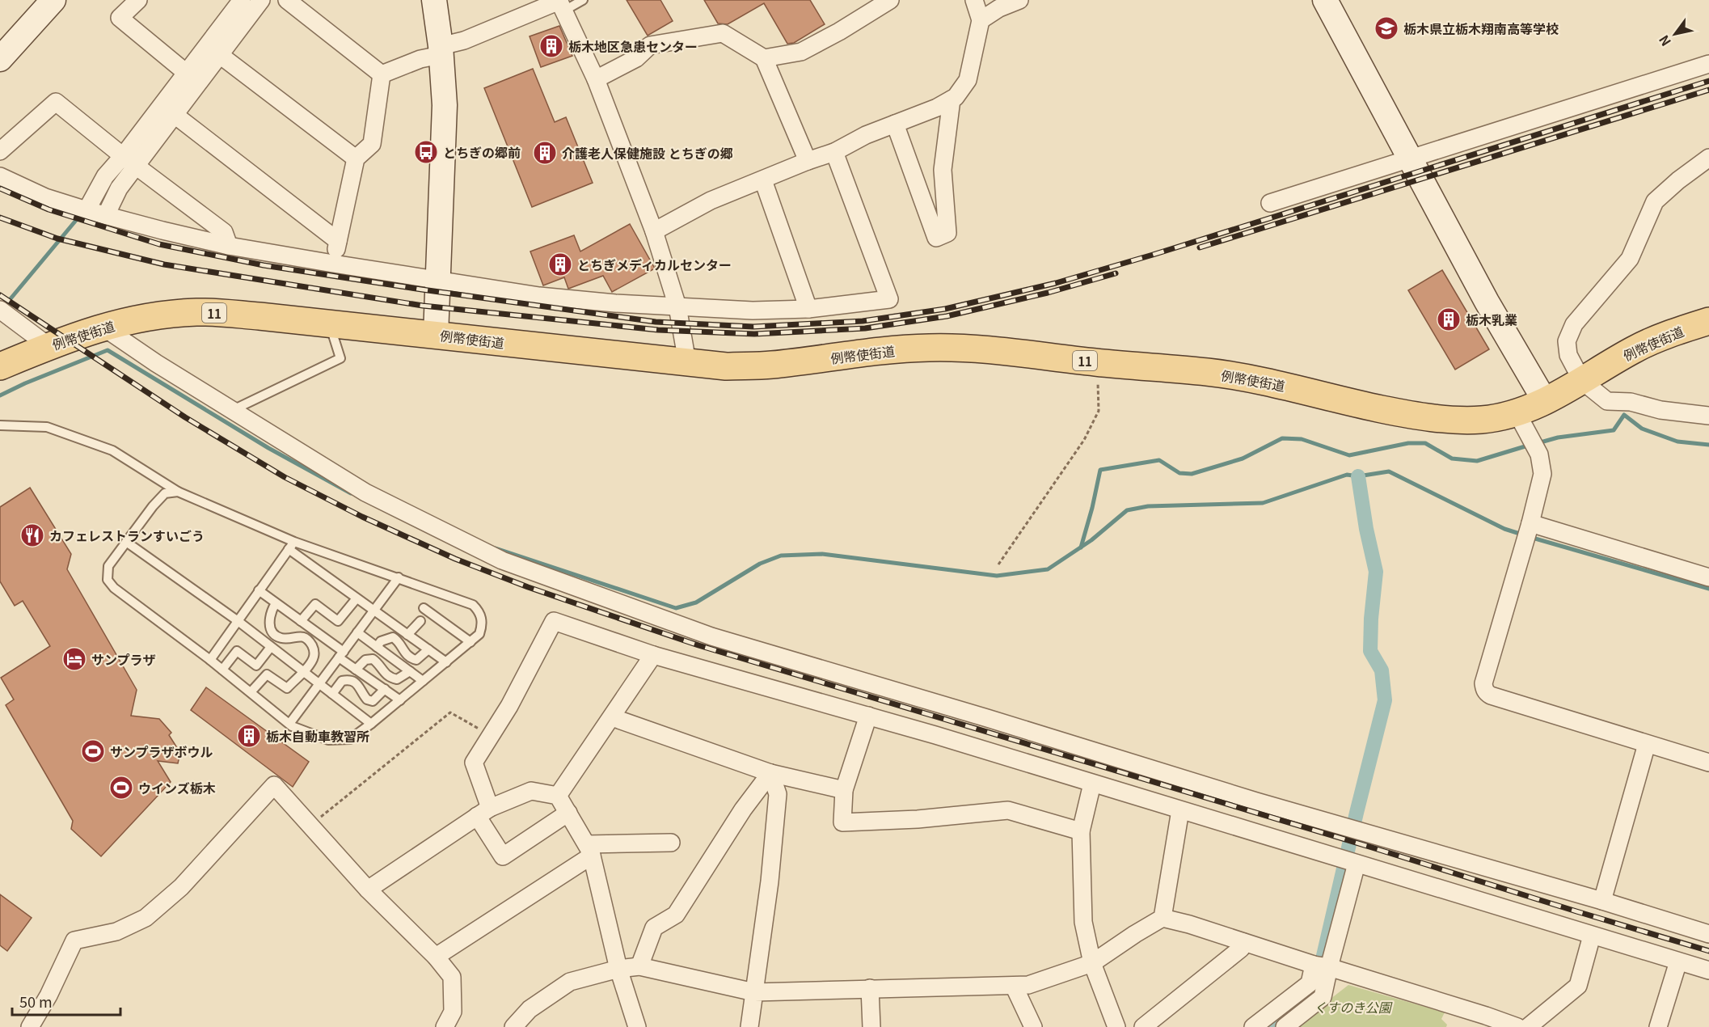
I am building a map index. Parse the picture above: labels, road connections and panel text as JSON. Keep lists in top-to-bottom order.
{
  "streets": {
    "main road": ["11", "例幣使街道"]
  },
  "parks": ["くすのき公園"],
  "places": {
    "school or university": ["栃木県立栃木翔南高等学校"],
    "building": [
      "栃木地区急患センター",
      "介護老人保健施設 とちぎの郷",
      "とちぎメディカルセンター",
      "栃木乳業",
      "栃木自動車教習所"
    ],
    "bus stop": ["とちぎの郷前"],
    "restaurant": ["カフェレストランすいごう"],
    "hotel": ["サンプラザ"],
    "sports": ["サンプラザボウル", "ウインズ栃木"]
  },
  "scale_bar": "50 m",
  "north": "bottom left"
}
